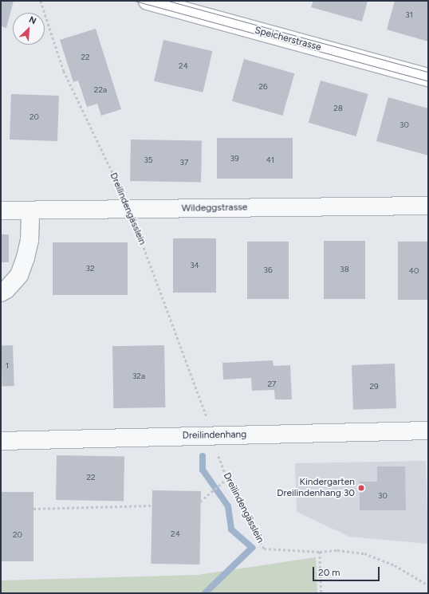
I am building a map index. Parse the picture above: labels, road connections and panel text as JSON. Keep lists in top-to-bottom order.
{
  "streets": {
    "main road": ["Speicherstrasse"],
    "street": ["Wildeggstrasse", "Dreilindenhang"],
    "path": ["Dreilindengässlein"]
  },
  "crossings": [
    ["Wildeggstrasse", "Dreilindengässlein"]
  ],
  "places": ["Kindergarten Dreilindenhang 30"],
  "house_numbers": [
    "31",
    "22",
    "24",
    "26",
    "22a",
    "28",
    "20",
    "30",
    "39",
    "35",
    "41",
    "37",
    "34",
    "32",
    "38",
    "36",
    "40",
    "1",
    "32a",
    "27",
    "29",
    "22",
    "30",
    "24",
    "20"
  ],
  "scale_bar": "20 m",
  "north": "top right"
}
